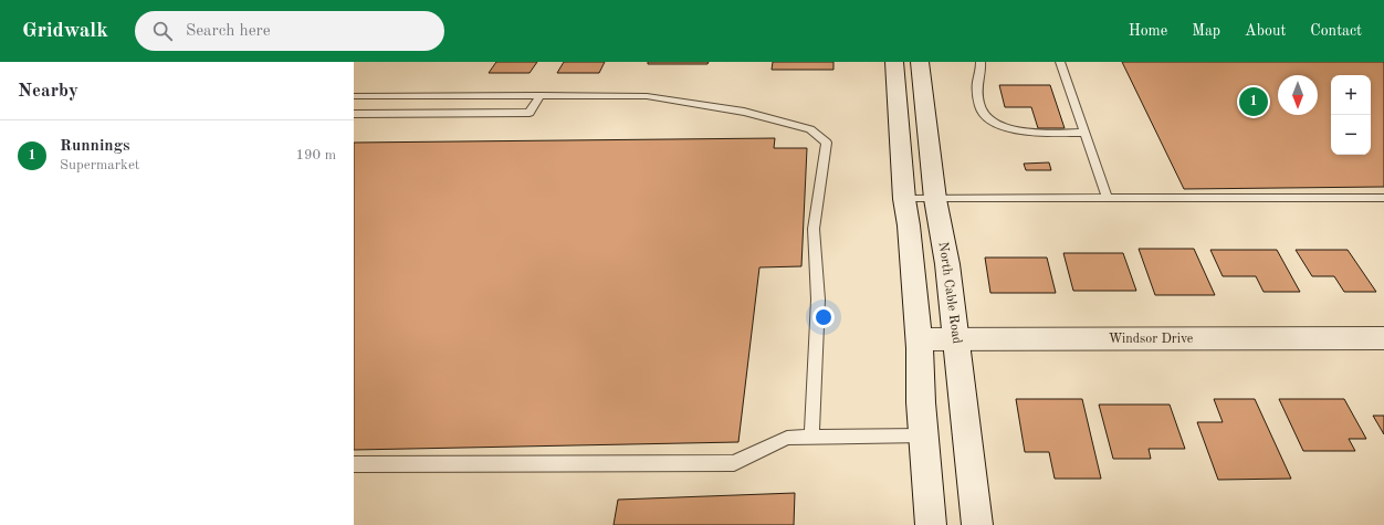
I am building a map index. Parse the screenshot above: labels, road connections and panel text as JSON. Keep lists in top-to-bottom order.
{
  "streets": {
    "street": ["North Cable Road", "Windsor Drive"]
  },
  "crossings": [
    ["North Cable Road", "Windsor Drive"]
  ],
  "north": "bottom",
  "page": {
    "header": "Gridwalk",
    "search": "Search here",
    "nav": [
      "Home",
      "Map",
      "About",
      "Contact"
    ],
    "heading": "Nearby",
    "map_buttons": ["+", "−"],
    "pins": "1",
    "list": [
      {
        "mark": "1",
        "name": "Runnings",
        "note": "Supermarket",
        "value": "190 m"
      }
    ]
  }
}
